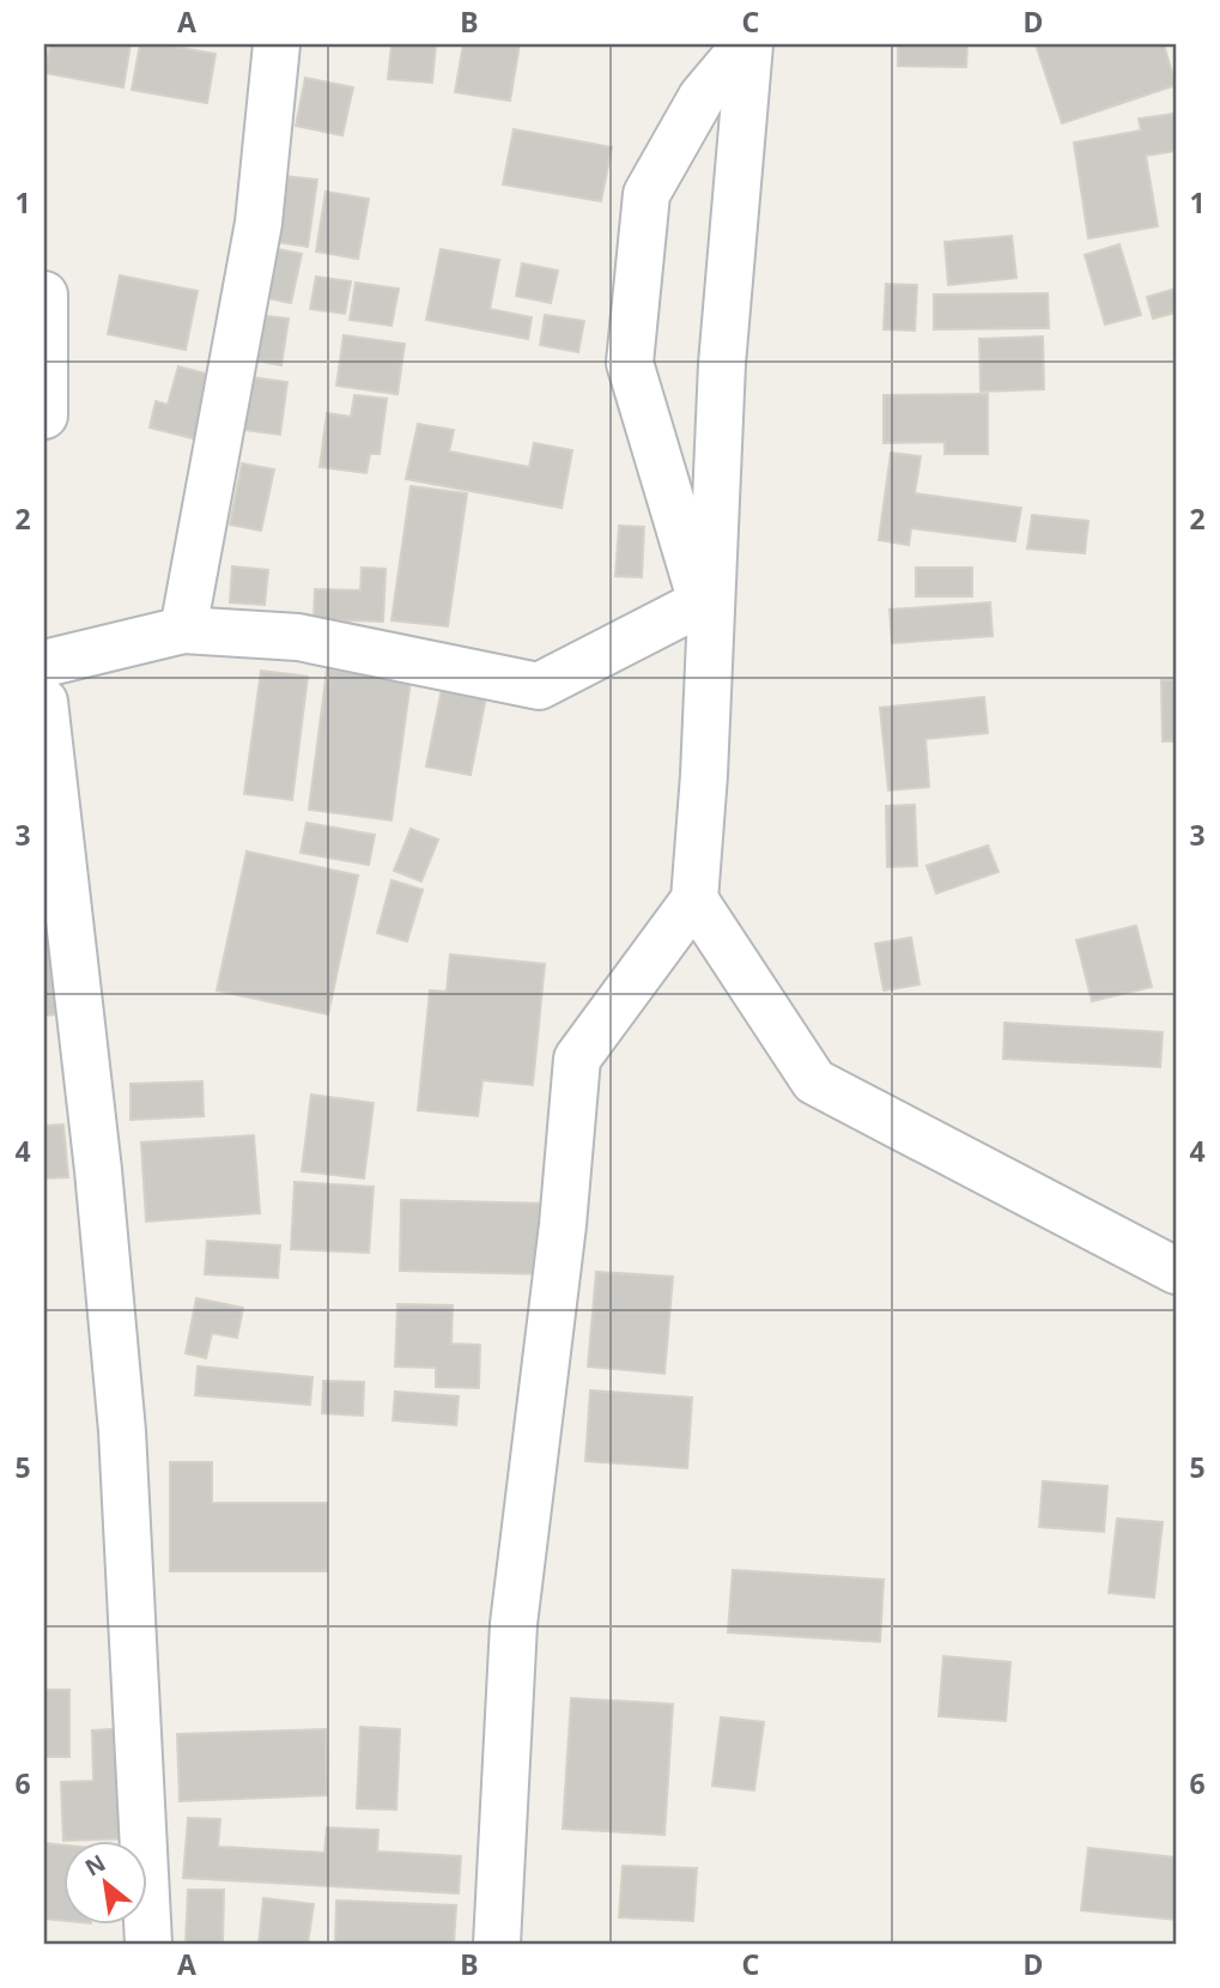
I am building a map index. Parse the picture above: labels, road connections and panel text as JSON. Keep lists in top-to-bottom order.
{
  "north": "top left",
  "grid": {
    "columns": [
      "A",
      "B",
      "C",
      "D"
    ],
    "rows": [
      "1",
      "2",
      "3",
      "4",
      "5",
      "6"
    ]
  }
}
